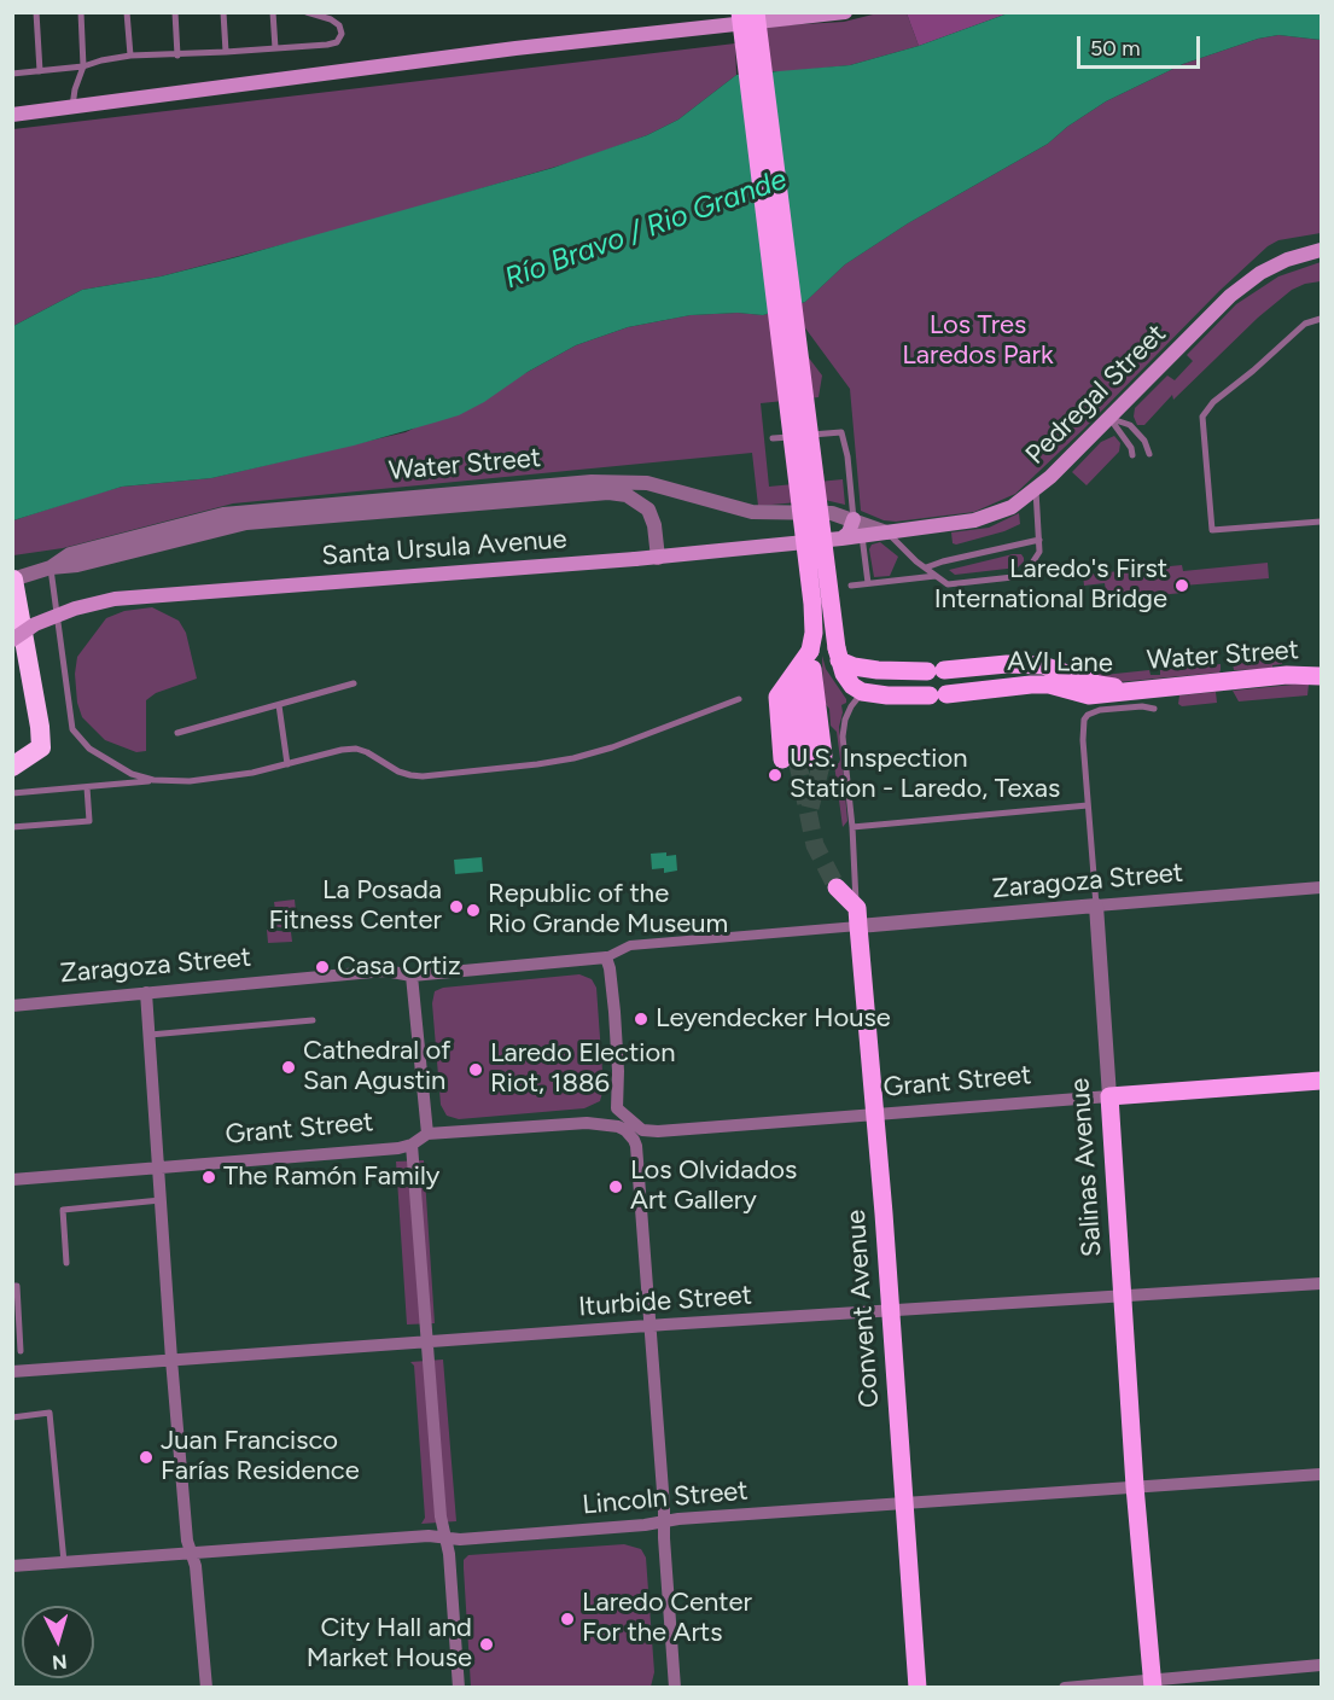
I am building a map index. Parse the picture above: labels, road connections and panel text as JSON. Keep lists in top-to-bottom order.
{
  "streets": {
    "main road": [
      "Pedregal Street",
      "Water Street",
      "Santa Ursula Avenue",
      "AVI Lane",
      "Grant Street",
      "Salinas Avenue",
      "Convent Avenue"
    ],
    "street": ["Zaragoza Street", "Iturbide Street", "Lincoln Street"]
  },
  "crossings": [
    ["Pedregal Street", "Water Street"],
    ["Pedregal Street", "Santa Ursula Avenue"],
    ["Water Street", "Santa Ursula Avenue"],
    ["Water Street", "AVI Lane"],
    ["AVI Lane", "Salinas Avenue"],
    ["AVI Lane", "Convent Avenue"],
    ["Zaragoza Street", "Salinas Avenue"],
    ["Zaragoza Street", "Convent Avenue"],
    ["Grant Street", "Salinas Avenue"],
    ["Grant Street", "Convent Avenue"],
    ["Salinas Avenue", "Iturbide Street"],
    ["Salinas Avenue", "Lincoln Street"],
    ["Iturbide Street", "Convent Avenue"],
    ["Convent Avenue", "Lincoln Street"]
  ],
  "water": ["Río Bravo / Rio Grande"],
  "parks": ["Los Tres Laredos Park"],
  "places": [
    "Laredo's First International Bridge",
    "U.S. Inspection Station - Laredo, Texas",
    "La Posada Fitness Center",
    "Republic of the Rio Grande Museum",
    "Casa Ortiz",
    "Leyendecker House",
    "Cathedral of San Agustin",
    "Laredo Election Riot, 1886",
    "The Ramón Family",
    "Los Olvidados Art Gallery",
    "Juan Francisco Farías Residence",
    "Laredo Center For the Arts",
    "City Hall and Market House"
  ],
  "scale_bar": "50 m",
  "north": "bottom"
}
